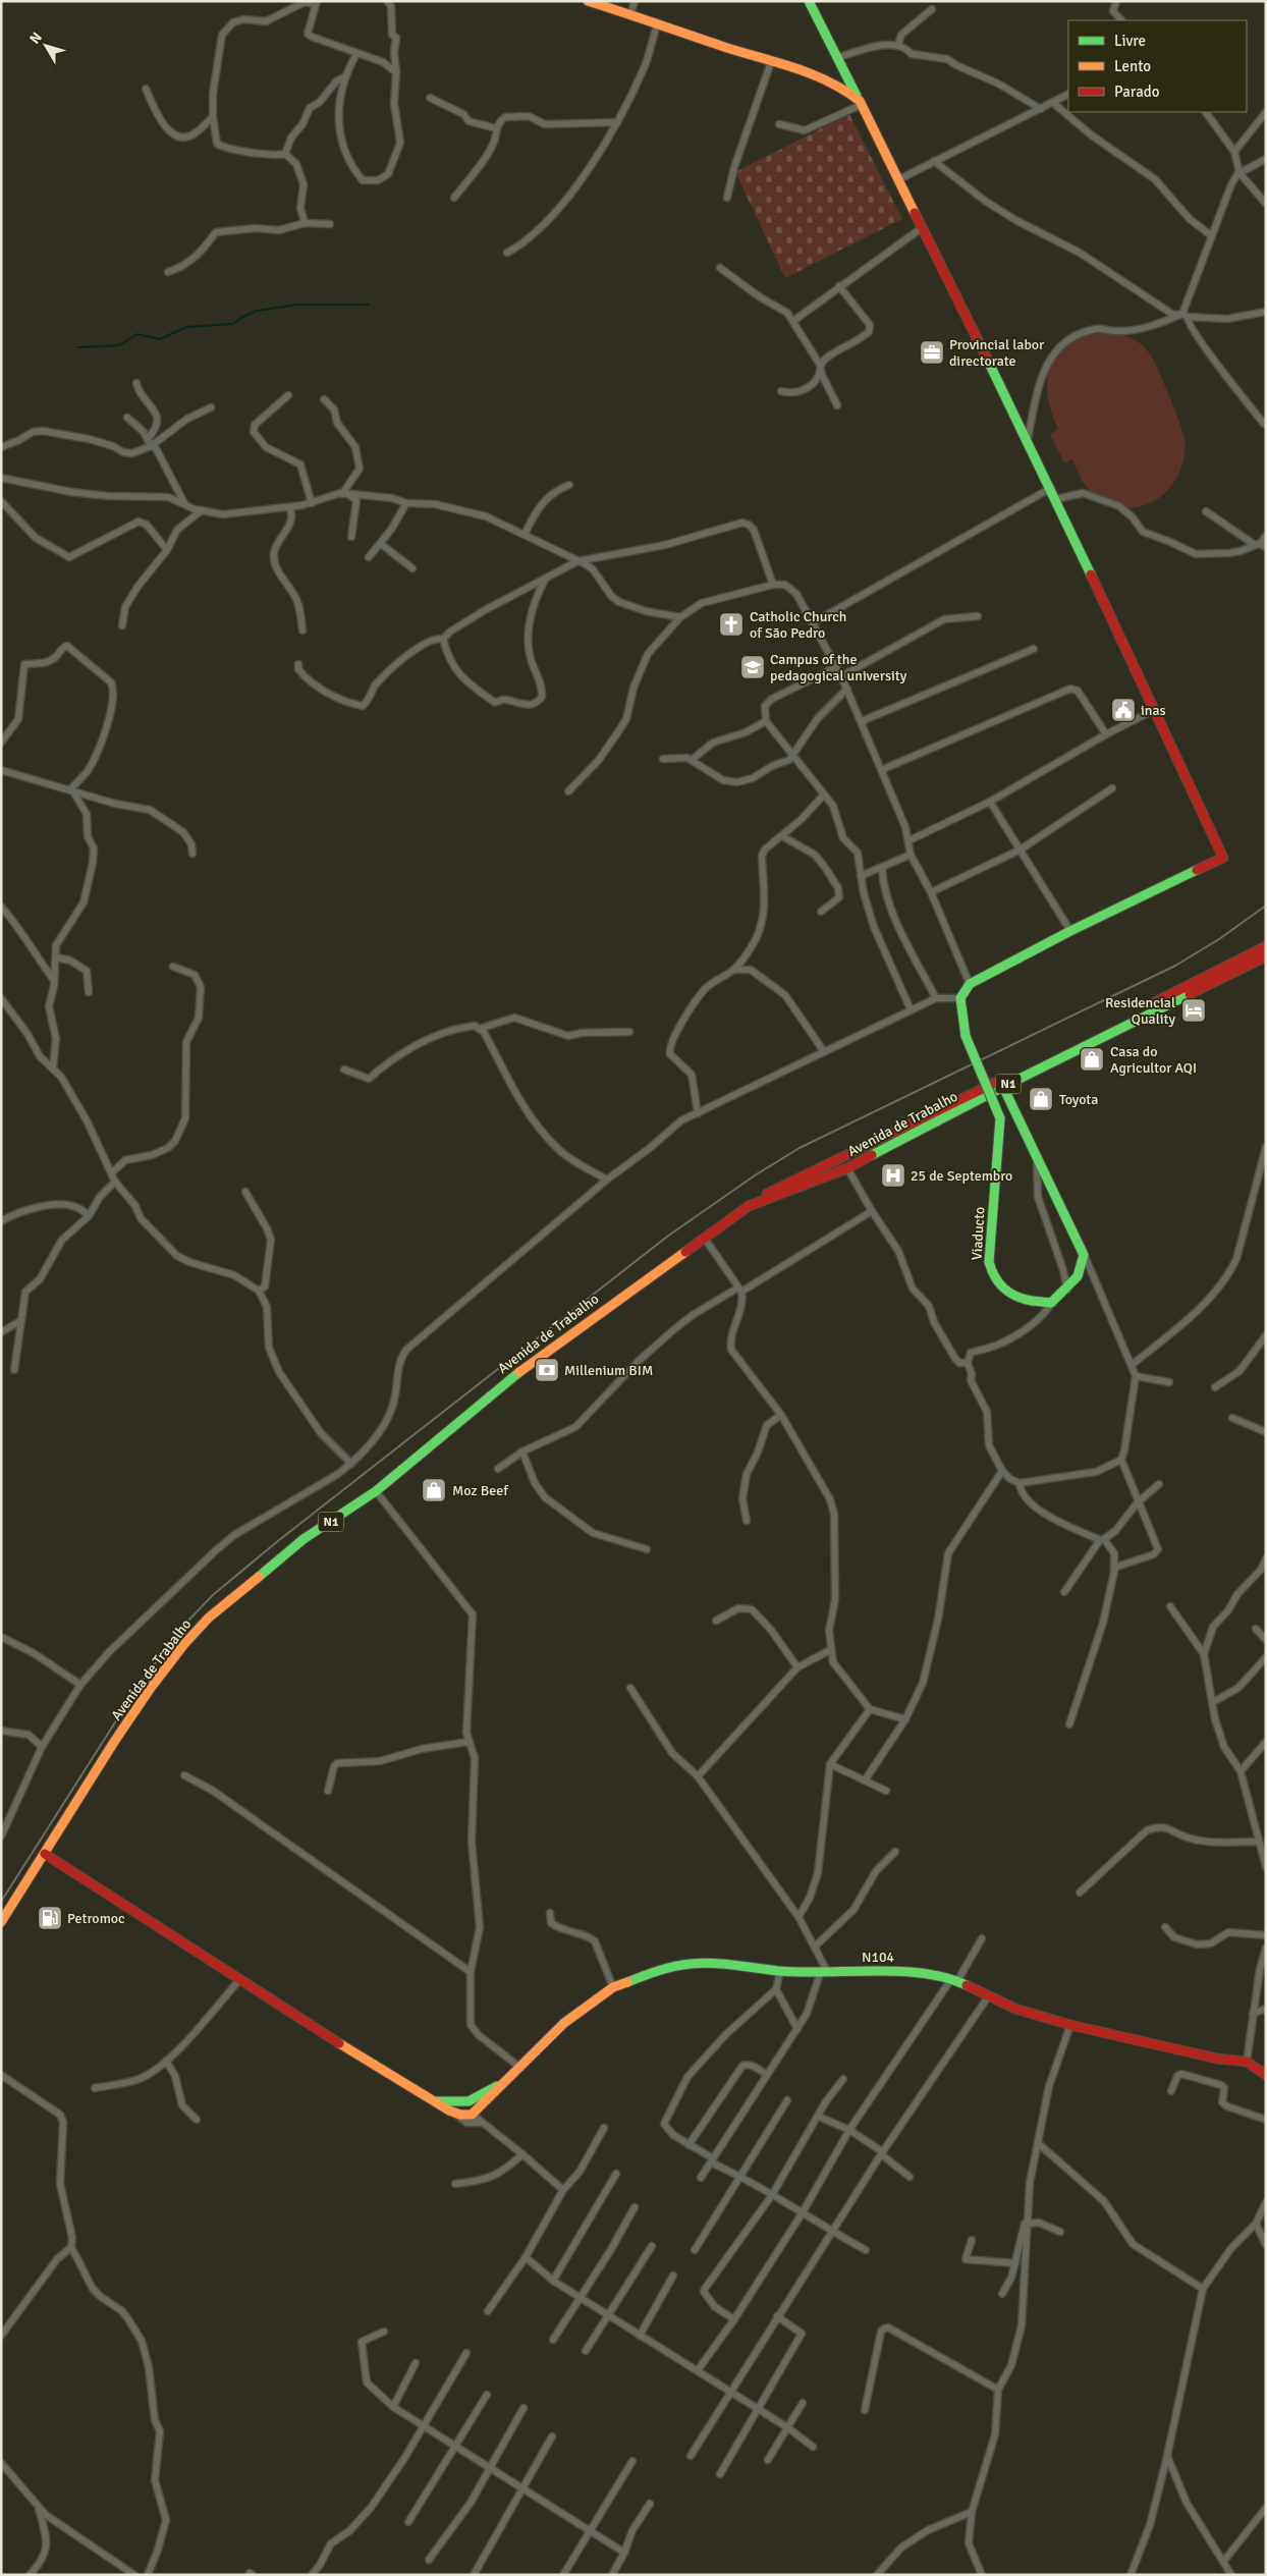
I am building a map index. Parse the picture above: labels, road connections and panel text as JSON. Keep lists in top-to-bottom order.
{
  "streets": {
    "main road": [
      "N1",
      "Avenida de Trabalho",
      "Viaducto",
      "N104"
    ]
  },
  "places": {
    "office": ["Provincial labor directorate"],
    "church": ["Catholic Church of São Pedro"],
    "school or university": ["Campus of the pedagogical university"],
    "public building": ["inas"],
    "hotel": ["Residencial Quality"],
    "shop": ["Casa do Agricultor AQI", "Toyota", "Moz Beef"],
    "hospital": ["25 de Septembro"],
    "bank": ["Millenium BIM"],
    "fuel station": ["Petromoc"]
  },
  "legend": ["Livre", "Lento", "Parado"],
  "north": "top left"
}
